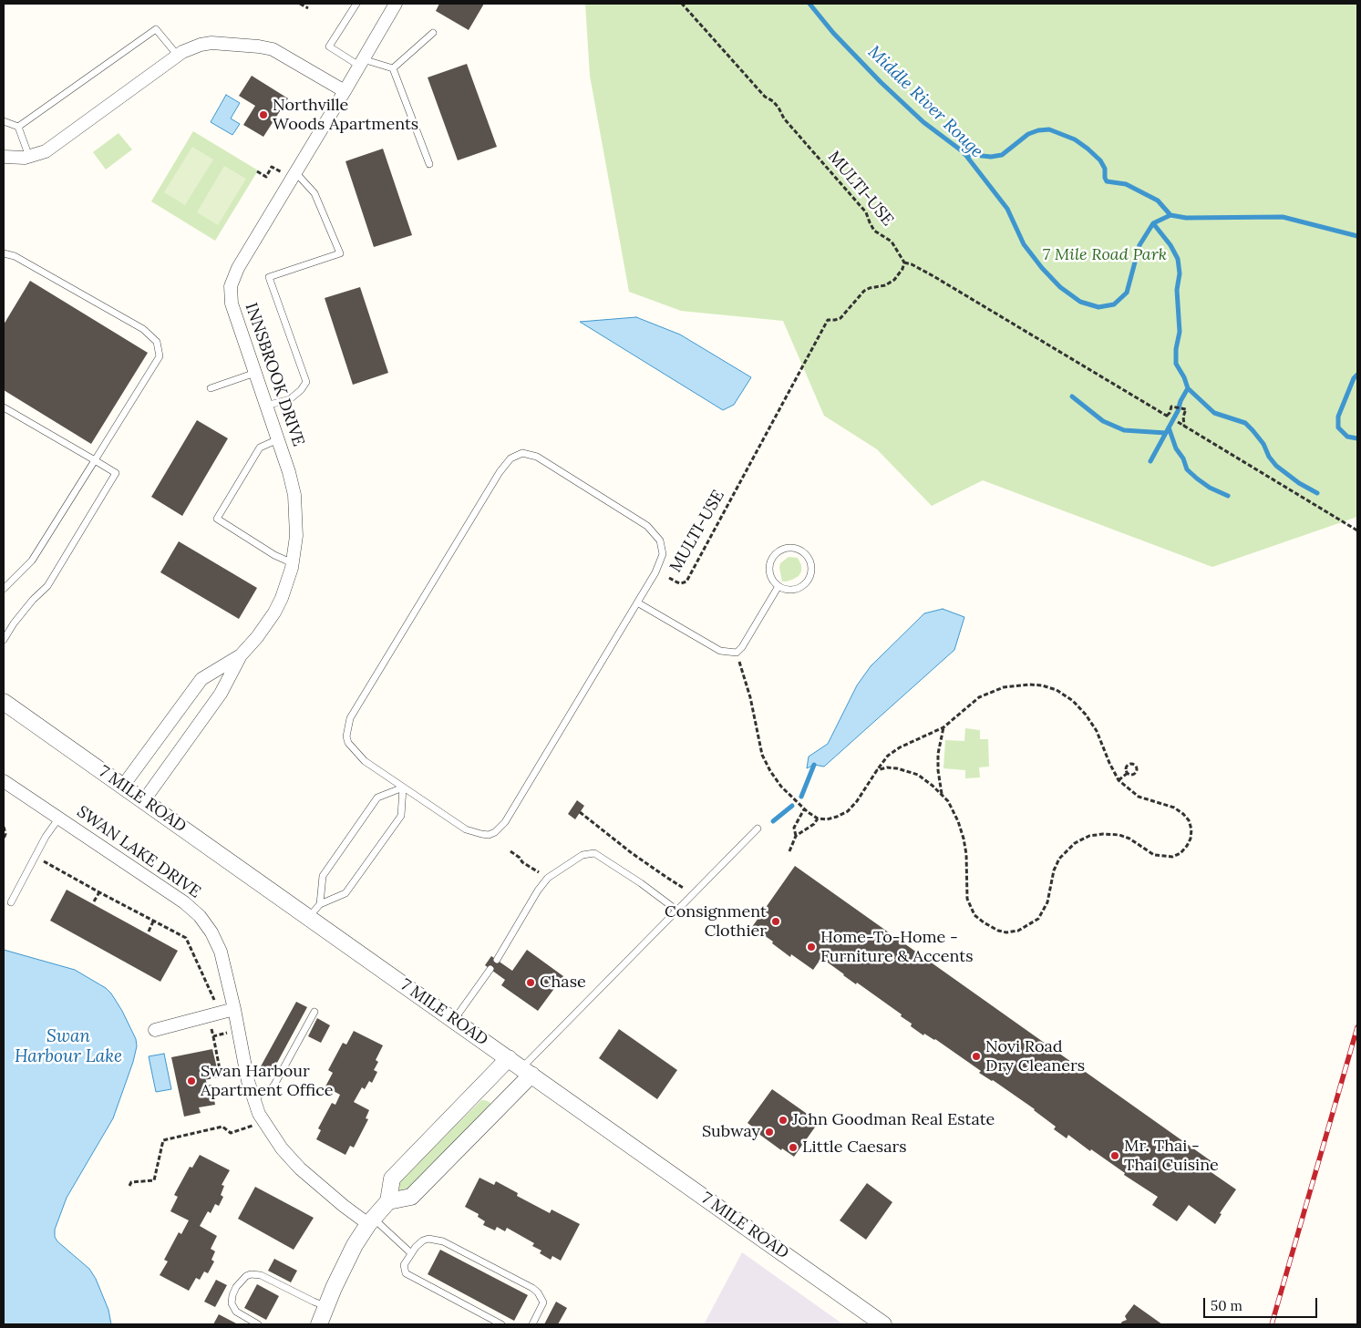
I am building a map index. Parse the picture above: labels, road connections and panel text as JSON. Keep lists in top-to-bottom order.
{
  "streets": {
    "street": ["INNSBROOK DRIVE", "7 MILE ROAD", "SWAN LAKE DRIVE"],
    "path": ["MULTI-USE"]
  },
  "crossings": [
    ["INNSBROOK DRIVE", "7 MILE ROAD"]
  ],
  "water": ["Middle River Rouge", "Swan Harbour Lake"],
  "parks": ["7 Mile Road Park"],
  "places": [
    "Northville Woods Apartments",
    "Consignment Clothier",
    "Home-To-Home - Furniture & Accents",
    "Chase",
    "Novi Road Dry Cleaners",
    "Swan Harbour Apartment Office",
    "John Goodman Real Estate",
    "Subway",
    "Little Caesars",
    "Mr. Thai - Thai Cuisine"
  ],
  "scale_bar": "50 m"
}
